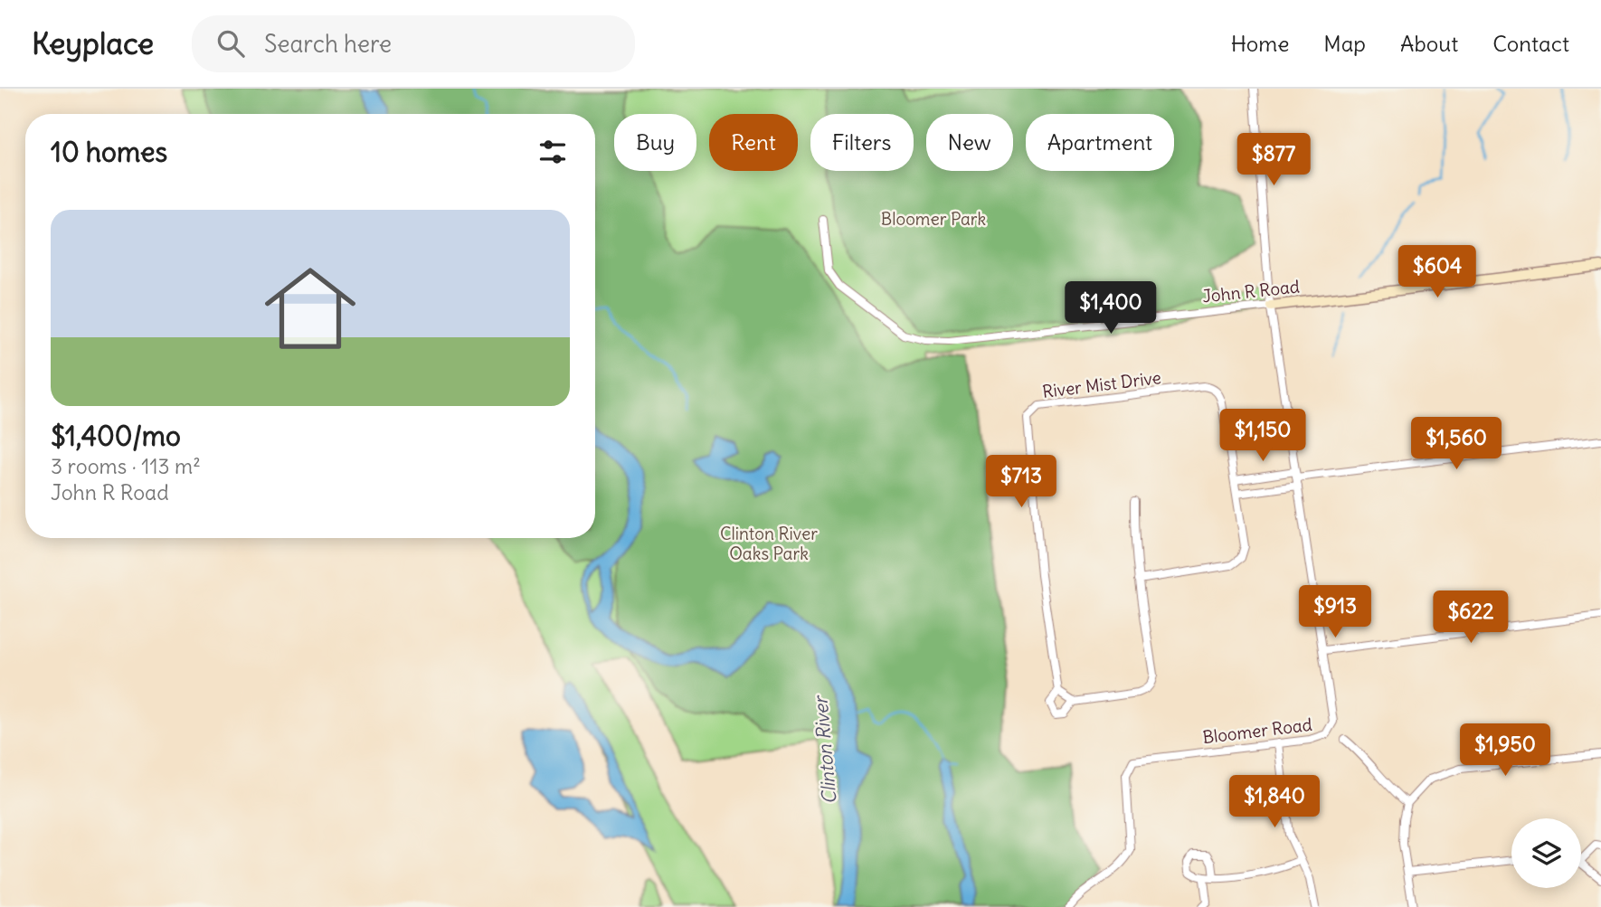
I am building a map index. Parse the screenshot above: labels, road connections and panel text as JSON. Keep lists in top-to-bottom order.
{
  "streets": {
    "street": ["John R Road", "River Mist Drive", "Bloomer Road"]
  },
  "crossings": [
    ["John R Road", "Bloomer Road"]
  ],
  "water": ["Clinton River"],
  "parks": ["Bloomer Park", "Clinton River Oaks Park"],
  "page": {
    "header": "Keyplace",
    "search": "Search here",
    "nav": [
      "Home",
      "Map",
      "About",
      "Contact"
    ],
    "chip": [
      "Buy",
      "Rent",
      "Filters",
      "New",
      "Apartment"
    ],
    "heading": "10 homes",
    "price": [
      "$877",
      "$604",
      "$1,400",
      "$1,150",
      "$1,560",
      "$713",
      "$913",
      "$622",
      "$1,950",
      "$1,840"
    ],
    "list": [
      {
        "name": "$1,400/mo",
        "note": "3 rooms · 113 m² · John R Road"
      }
    ]
  }
}
